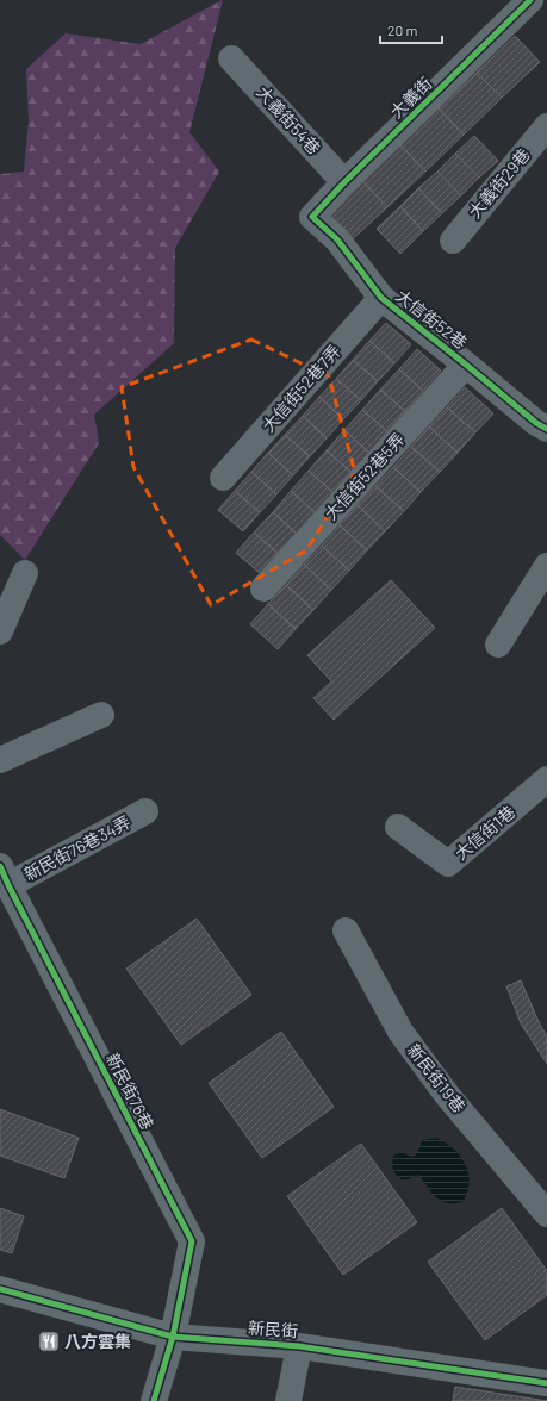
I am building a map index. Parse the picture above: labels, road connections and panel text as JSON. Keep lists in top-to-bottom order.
{
  "streets": {
    "street": [
      "大義街",
      "大義街54巷",
      "大義街29巷",
      "大信街52巷",
      "大信街52巷7弄",
      "大信街52巷5弄",
      "大信街1巷",
      "新民街76巷34弄",
      "新民街19巷",
      "新民街76巷",
      "新民街"
    ]
  },
  "crossings": [
    ["大義街", "大義街54巷"],
    ["大義街", "大信街52巷"],
    ["大信街52巷", "大信街52巷7弄"],
    ["大信街52巷", "大信街52巷5弄"],
    ["新民街76巷34弄", "新民街76巷"],
    ["新民街76巷", "新民街"]
  ],
  "places": {
    "restaurant": ["八方雲集"]
  },
  "scale_bar": "20 m"
}
